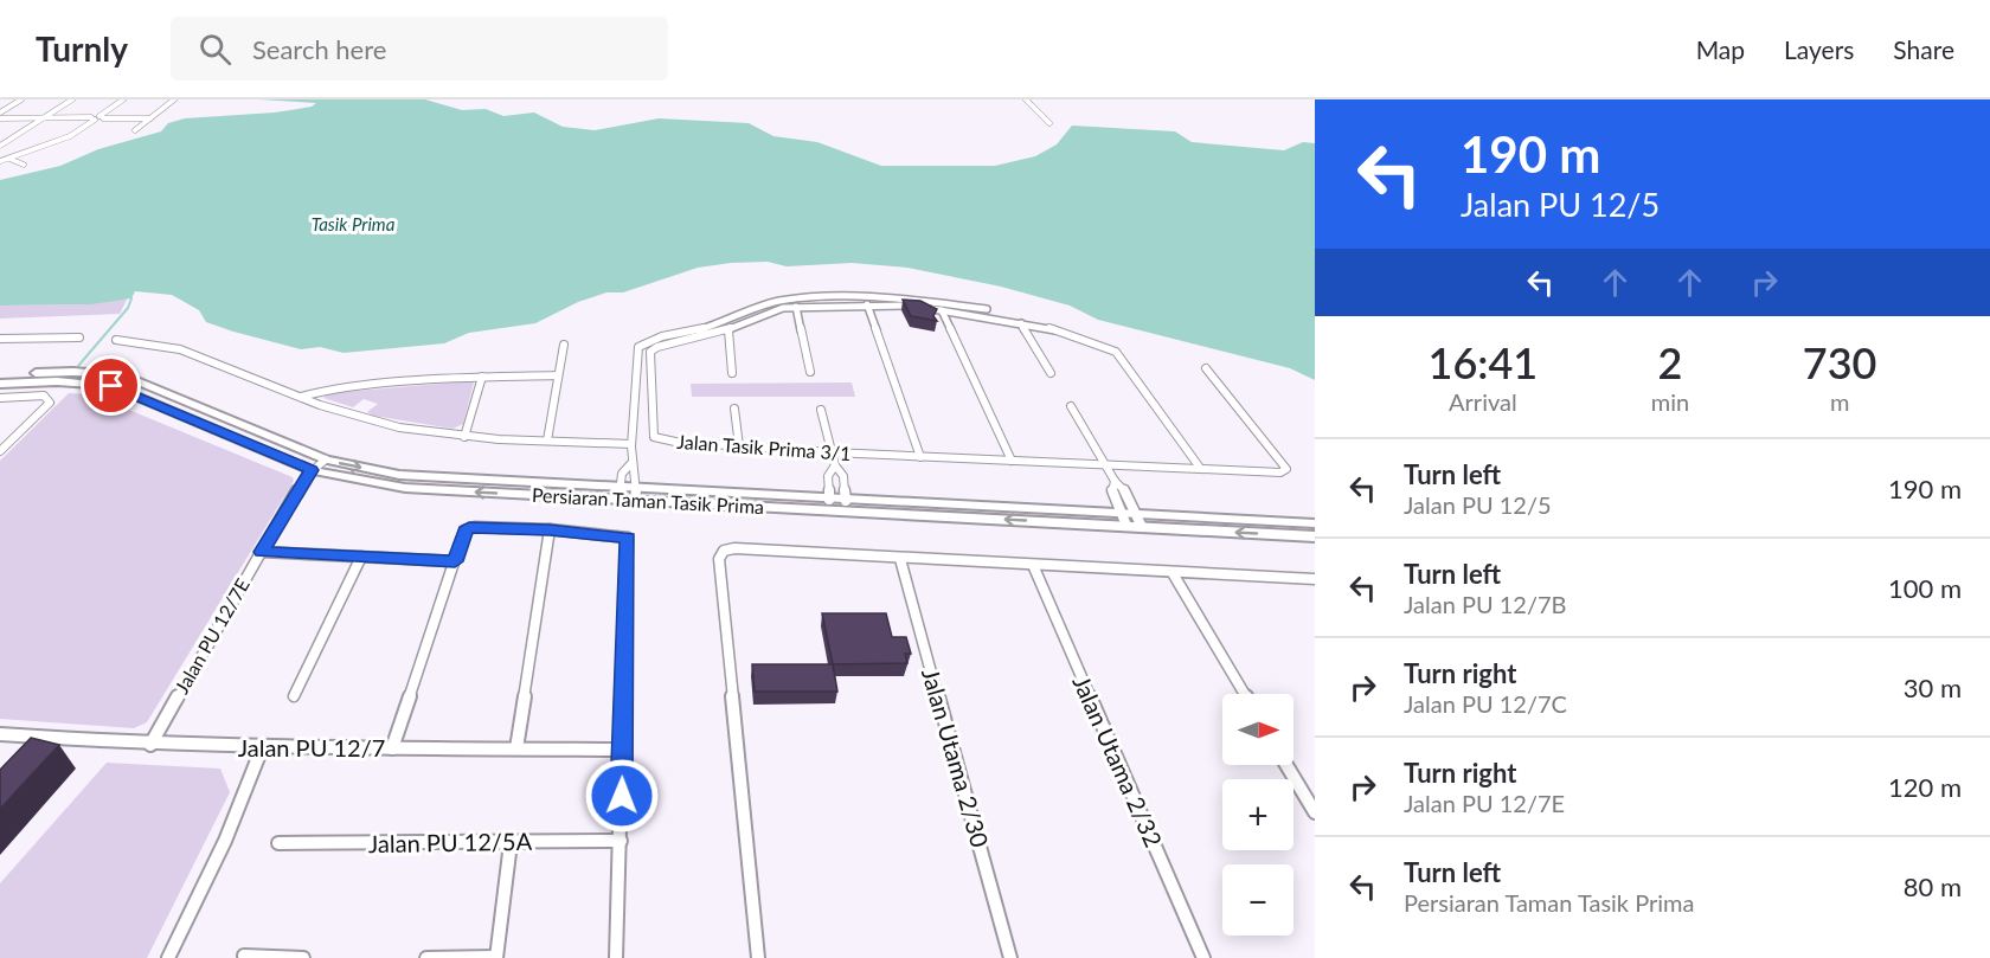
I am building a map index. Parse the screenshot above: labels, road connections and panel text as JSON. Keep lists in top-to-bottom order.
{
  "streets": {
    "main road": ["Persiaran Taman Tasik Prima"],
    "street": [
      "Jalan Tasik Prima 3/1",
      "Jalan PU 12/7E",
      "Jalan PU 12/7",
      "Jalan Utama 2/30",
      "Jalan Utama 2/32",
      "Jalan PU 12/5A"
    ]
  },
  "crossings": [
    ["Persiaran Taman Tasik Prima", "Jalan PU 12/7E"],
    ["Jalan PU 12/7E", "Jalan PU 12/7"]
  ],
  "water": ["Tasik Prima"],
  "north": "right",
  "page": {
    "header": "Turnly",
    "search": "Search here",
    "nav": ["Map", "Layers", "Share"],
    "turn": ["190 m", "Jalan PU 12/5"],
    "eta": [
      "16:41",
      "Arrival",
      "2",
      "min",
      "730",
      "m"
    ],
    "list": [
      {
        "name": "Turn left",
        "note": "Jalan PU 12/5",
        "value": "190 m"
      },
      {
        "name": "Turn left",
        "note": "Jalan PU 12/7B",
        "value": "100 m"
      },
      {
        "name": "Turn right",
        "note": "Jalan PU 12/7C",
        "value": "30 m"
      },
      {
        "name": "Turn right",
        "note": "Jalan PU 12/7E",
        "value": "120 m"
      },
      {
        "name": "Turn left",
        "note": "Persiaran Taman Tasik Prima",
        "value": "80 m"
      }
    ],
    "map_buttons": ["+", "−"]
  }
}
